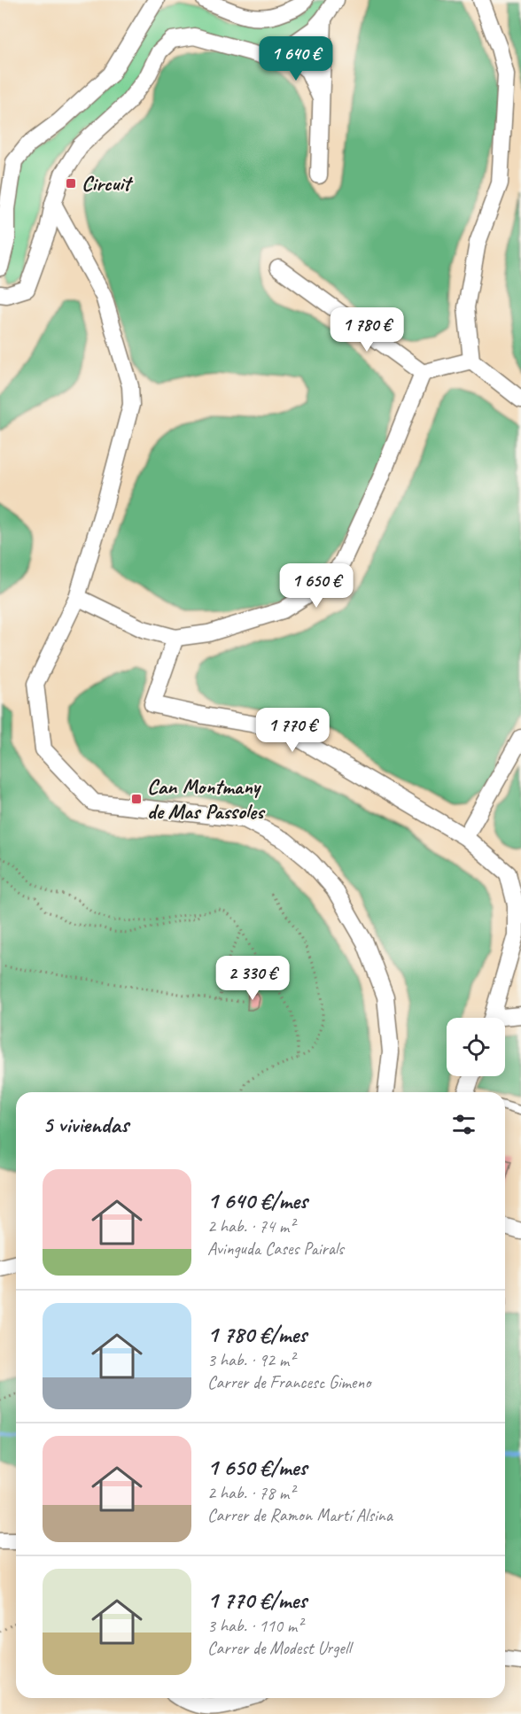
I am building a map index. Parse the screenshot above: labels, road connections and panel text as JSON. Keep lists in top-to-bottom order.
{
  "places": {
    "transit": ["Circuit", "Can Montmany de Mas Passoles"]
  },
  "page": {
    "price": [
      "1 640 €",
      "1 780 €",
      "1 650 €",
      "1 770 €",
      "2 330 €"
    ],
    "heading": "5 viviendas",
    "list": [
      {
        "name": "1 640 €/mes",
        "note": "2 hab. · 74 m² · Avinguda Cases Pairals"
      },
      {
        "name": "1 780 €/mes",
        "note": "3 hab. · 92 m² · Carrer de Francesc Gimeno"
      },
      {
        "name": "1 650 €/mes",
        "note": "2 hab. · 78 m² · Carrer de Ramon Martí Alsina"
      },
      {
        "name": "1 770 €/mes",
        "note": "3 hab. · 110 m² · Carrer de Modest Urgell"
      }
    ]
  }
}
